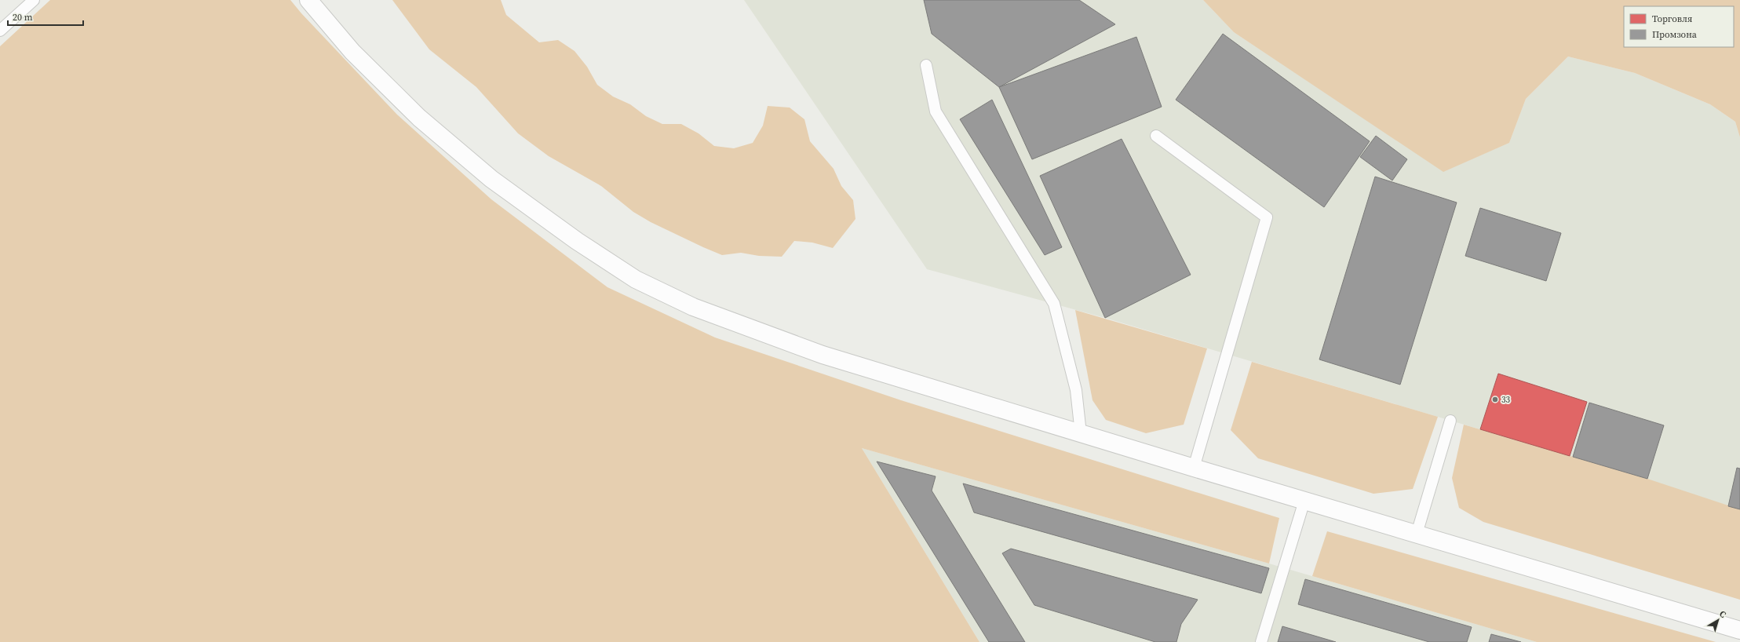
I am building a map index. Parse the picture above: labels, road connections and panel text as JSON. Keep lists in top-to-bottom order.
{
  "places": ["33"],
  "legend": ["Торговля", "Промзона"],
  "scale_bar": "20 m",
  "north": "top right"
}
